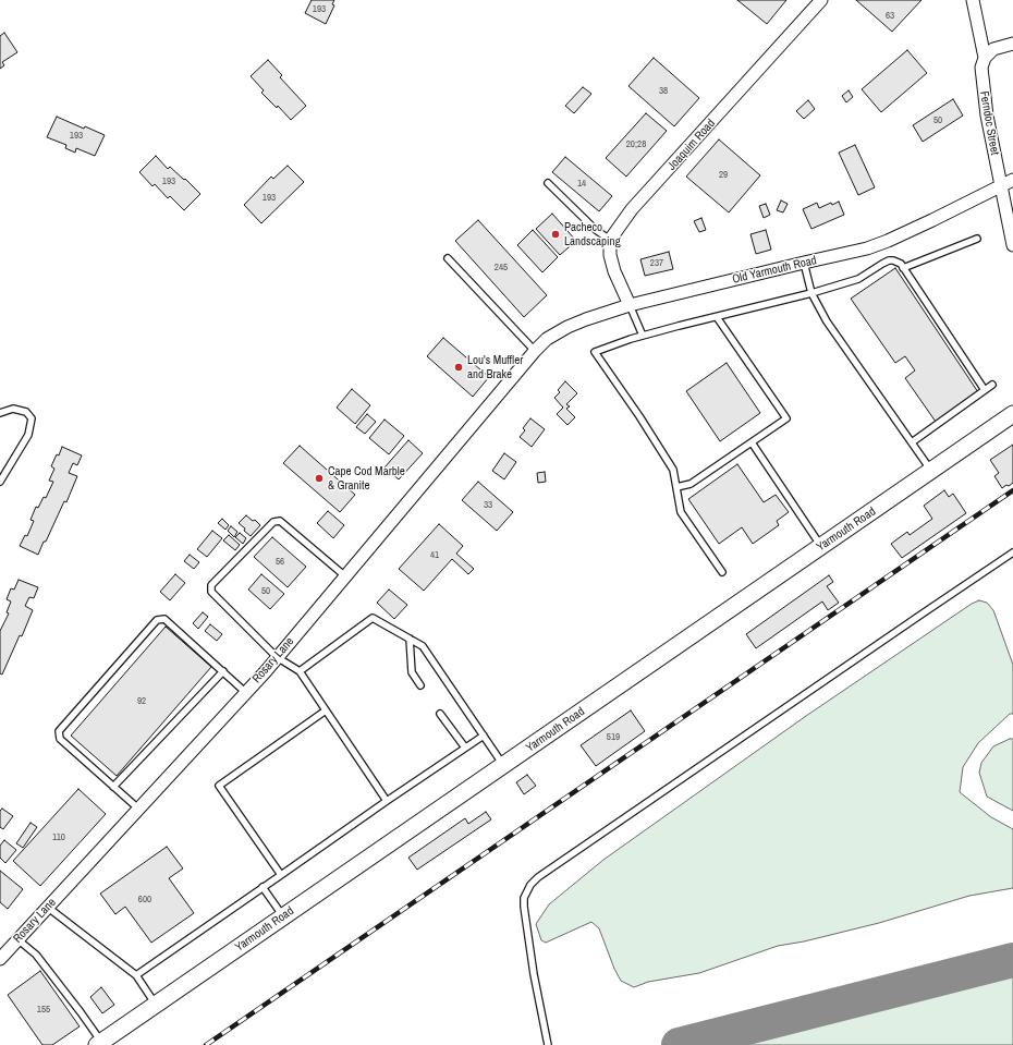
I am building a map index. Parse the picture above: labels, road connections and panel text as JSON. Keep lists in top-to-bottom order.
{
  "streets": {
    "main road": ["Yarmouth Road"],
    "street": [
      "Ferndoc Street",
      "Joaquim Road",
      "Old Yarmouth Road",
      "Rosary Lane"
    ]
  },
  "crossings": [
    ["Ferndoc Street", "Old Yarmouth Road"],
    ["Old Yarmouth Road", "Rosary Lane"]
  ],
  "places": ["Pacheco Landscaping", "Lou's Muffler and Brake", "Cape Cod Marble & Granite"],
  "house_numbers": [
    "193",
    "63",
    "38",
    "50",
    "193",
    "20;28",
    "29",
    "193",
    "14",
    "193",
    "237",
    "245",
    "33",
    "41",
    "56",
    "50",
    "92",
    "519",
    "110",
    "600",
    "155"
  ]
}
